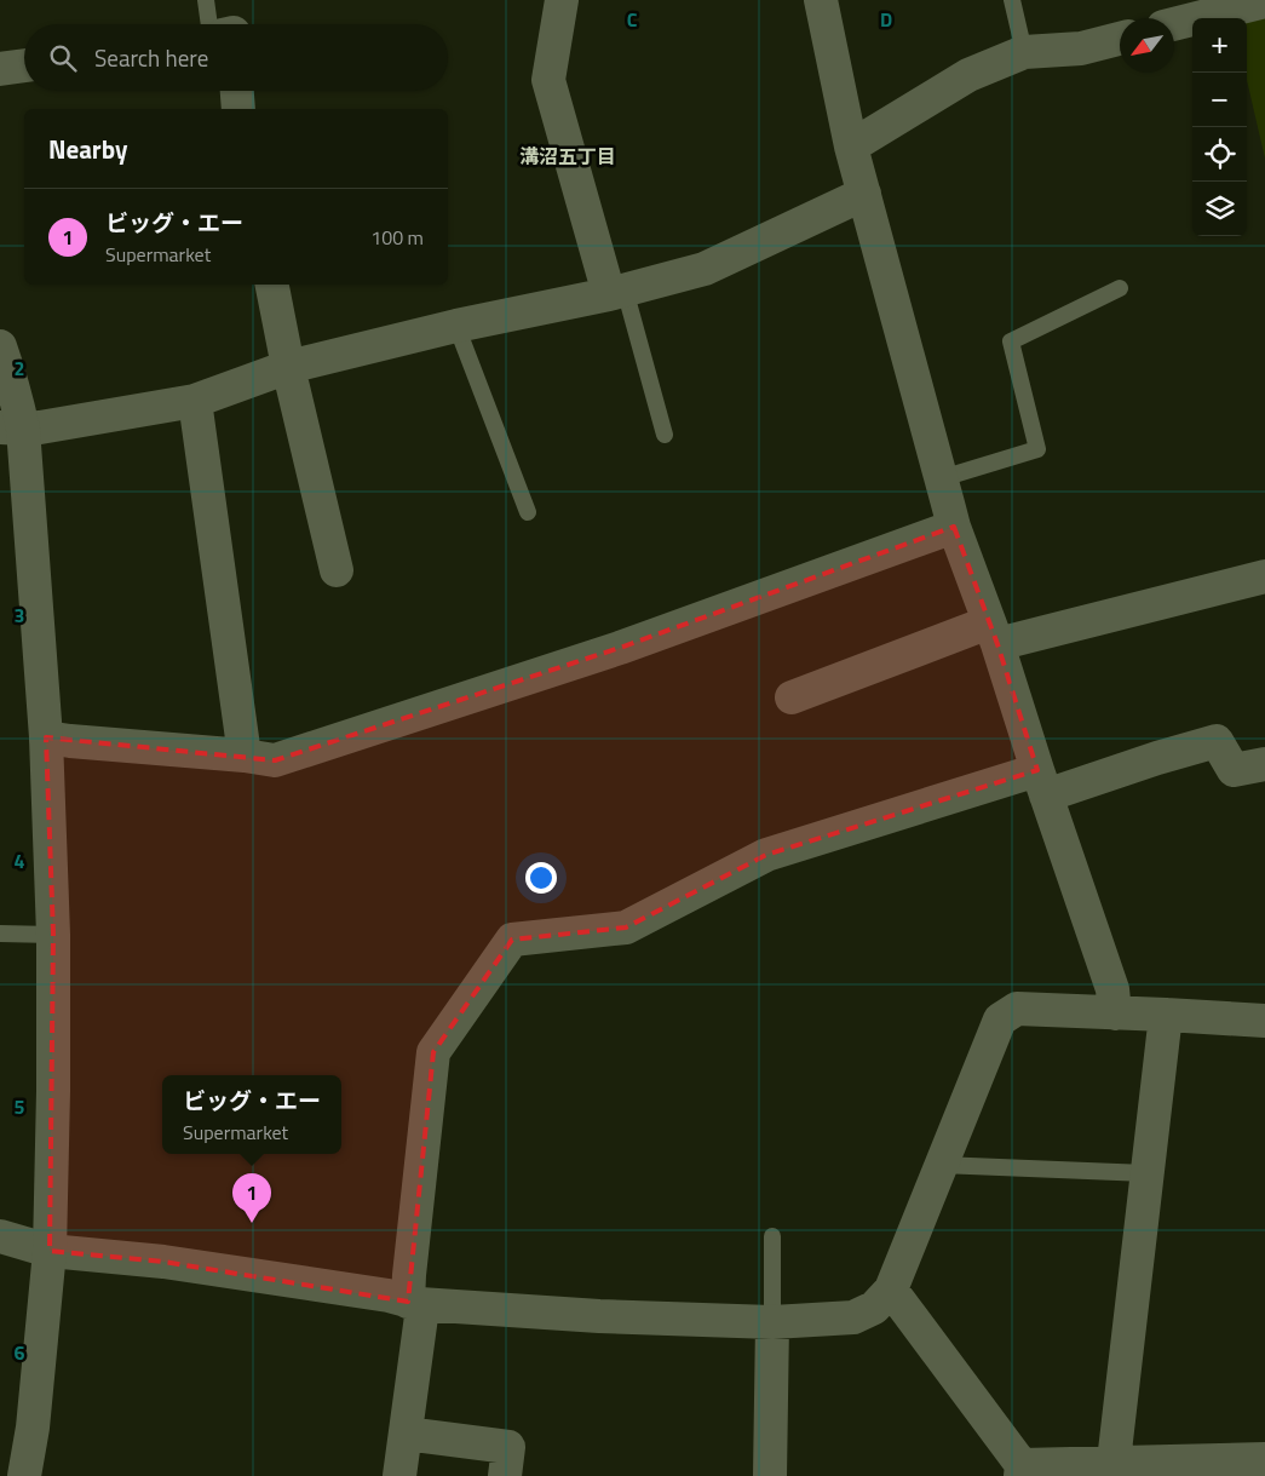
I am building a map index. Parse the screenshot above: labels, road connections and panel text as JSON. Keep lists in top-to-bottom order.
{
  "districts": ["溝沼五丁目"],
  "north": "bottom left",
  "page": {
    "map_buttons": ["+", "−"],
    "search": "Search here",
    "heading": "Nearby",
    "list": [
      {
        "mark": "1",
        "name": "ビッグ・エー",
        "note": "Supermarket",
        "value": "100 m"
      }
    ],
    "popup": ["ビッグ・エー", "Supermarket"],
    "pins": "1"
  },
  "grid": {
    "columns": ["C", "D"],
    "rows": [
      "2",
      "3",
      "4",
      "5",
      "6"
    ]
  }
}
